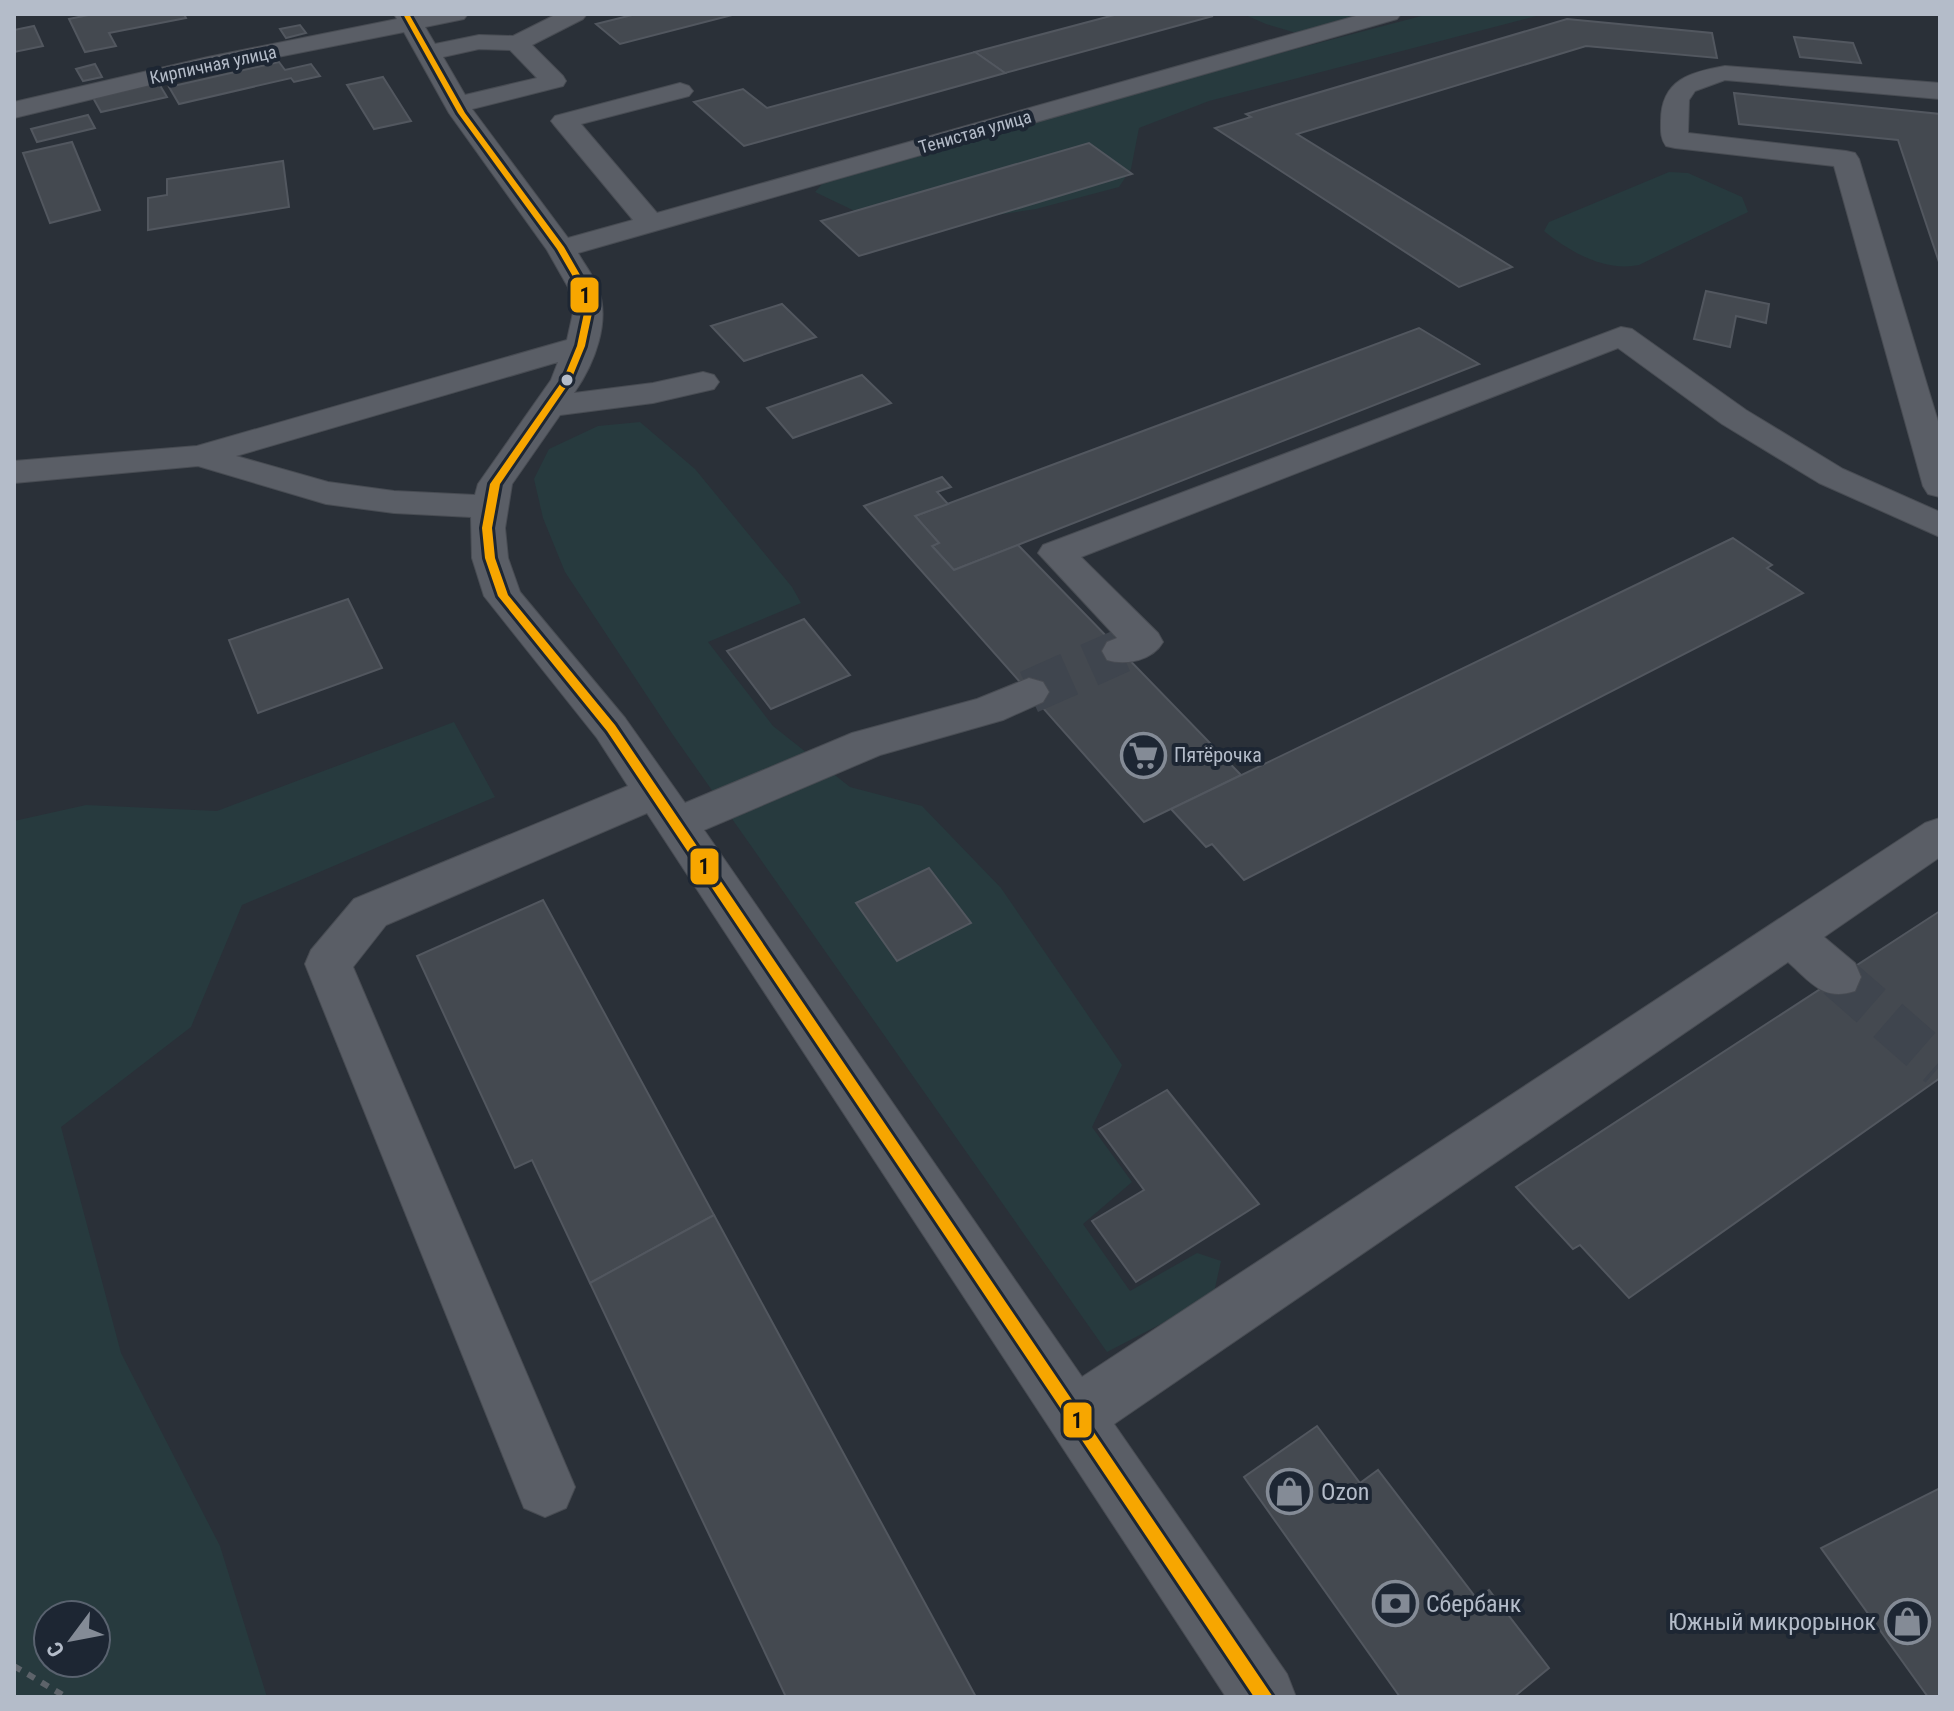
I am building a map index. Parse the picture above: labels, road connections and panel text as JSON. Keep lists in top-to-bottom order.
{
  "streets": {
    "street": ["Кирпичная улица", "Тенистая улица"]
  },
  "places": {
    "supermarket": ["Пятёрочка"],
    "shop": ["Ozon", "Южный микрорынок"],
    "bank": ["Сбербанк"]
  },
  "lines": ["transit line 1"],
  "north": "bottom left"
}
